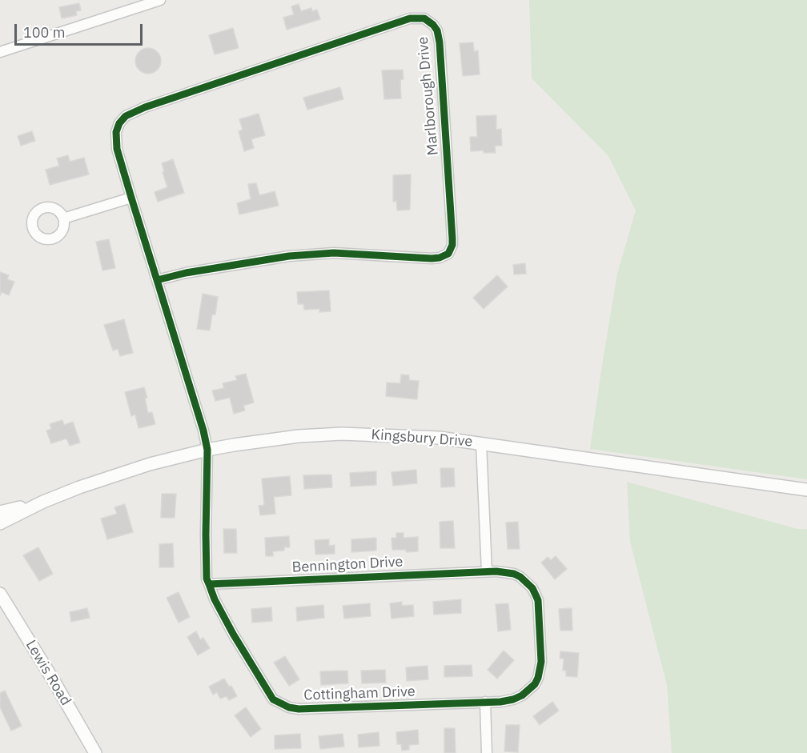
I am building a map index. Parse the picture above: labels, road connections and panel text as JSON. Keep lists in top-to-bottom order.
{
  "streets": {
    "street": [
      "Marlborough Drive",
      "Kingsbury Drive",
      "Bennington Drive",
      "Lewis Road",
      "Cottingham Drive"
    ]
  },
  "crossings": [
    ["Marlborough Drive", "Kingsbury Drive"],
    ["Marlborough Drive", "Cottingham Drive"],
    ["Kingsbury Drive", "Cottingham Drive"],
    ["Bennington Drive", "Cottingham Drive"]
  ],
  "scale_bar": "100 m"
}
